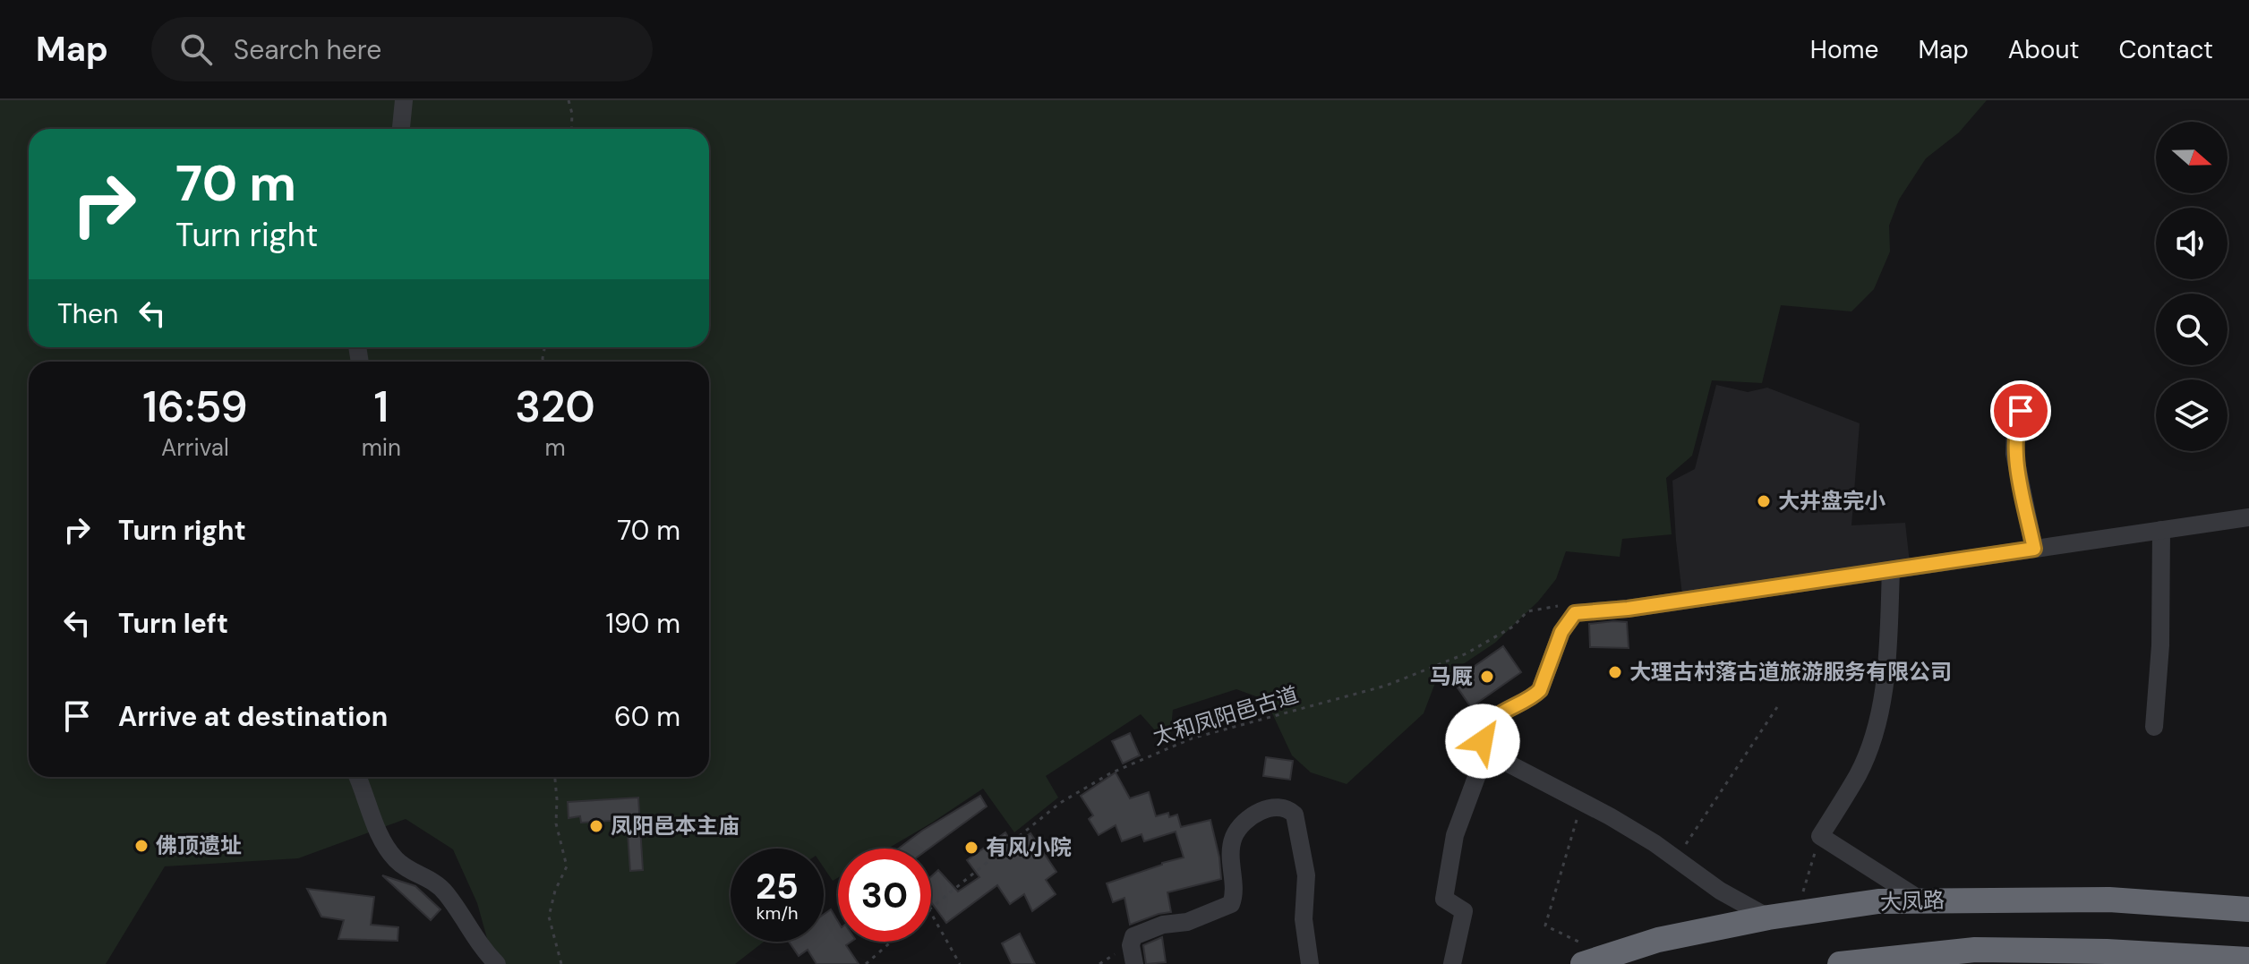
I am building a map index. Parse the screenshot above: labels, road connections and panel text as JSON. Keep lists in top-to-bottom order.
{
  "streets": {
    "highway": ["大凤路"],
    "path": ["太和凤阳邑古道"]
  },
  "places": [
    "大井盘完小",
    "大理古村落古道旅游服务有限公司",
    "马厩",
    "凤阳邑本主庙",
    "佛顶遗址",
    "有风小院"
  ],
  "north": "right",
  "page": {
    "header": "Map",
    "search": "Search here",
    "nav": [
      "Home",
      "Map",
      "About",
      "Contact"
    ],
    "turn": ["70 m", "Turn right"],
    "then": "Then",
    "eta": [
      "16:59",
      "Arrival",
      "1",
      "min",
      "320",
      "m"
    ],
    "list": [
      {
        "name": "Turn right",
        "value": "70 m"
      },
      {
        "name": "Turn left",
        "value": "190 m"
      },
      {
        "name": "Arrive at destination",
        "value": "60 m"
      }
    ],
    "speed": "25 km/h",
    "limit": "30"
  }
}
